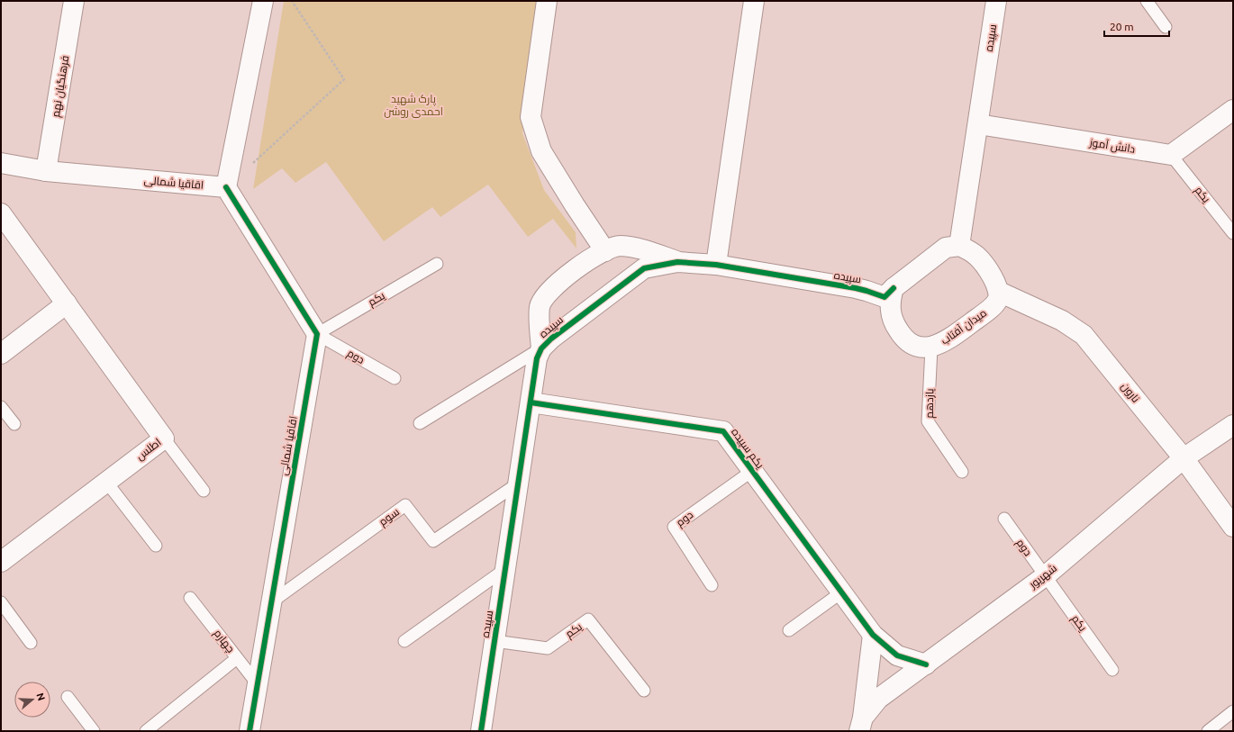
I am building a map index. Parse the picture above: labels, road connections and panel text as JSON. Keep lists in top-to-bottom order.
{
  "streets": {
    "street": [
      "سپیده",
      "فرهنگیان نهم",
      "دانش آموز",
      "اقاقیا شمالی",
      "میدان آفتاب",
      "نارون",
      "یکم سپیده",
      "اطلس",
      "شهریور"
    ],
    "lane": [
      "یکم",
      "دوم",
      "یازدهم",
      "سوم",
      "چهارم"
    ]
  },
  "crossings": [
    ["سپیده", "دانش آموز"],
    ["سپیده", "یکم"],
    ["سپیده", "میدان آفتاب"],
    ["سپیده", "نارون"],
    ["سپیده", "یازدهم"],
    ["سپیده", "یکم سپیده"],
    ["سپیده", "سوم"],
    ["فرهنگیان نهم", "اقاقیا شمالی"],
    ["دانش آموز", "یکم"],
    ["اقاقیا شمالی", "یکم"],
    ["اقاقیا شمالی", "دوم"],
    ["اقاقیا شمالی", "سوم"],
    ["اقاقیا شمالی", "چهارم"],
    ["یکم", "دوم"],
    ["یکم", "شهریور"],
    ["میدان آفتاب", "نارون"],
    ["میدان آفتاب", "یازدهم"],
    ["دوم", "یکم سپیده"],
    ["دوم", "شهریور"],
    ["نارون", "یازدهم"],
    ["نارون", "شهریور"],
    ["یکم سپیده", "شهریور"]
  ],
  "parks": ["پارک شهید احمدی روشن"],
  "scale_bar": "20 m",
  "north": "right"
}
